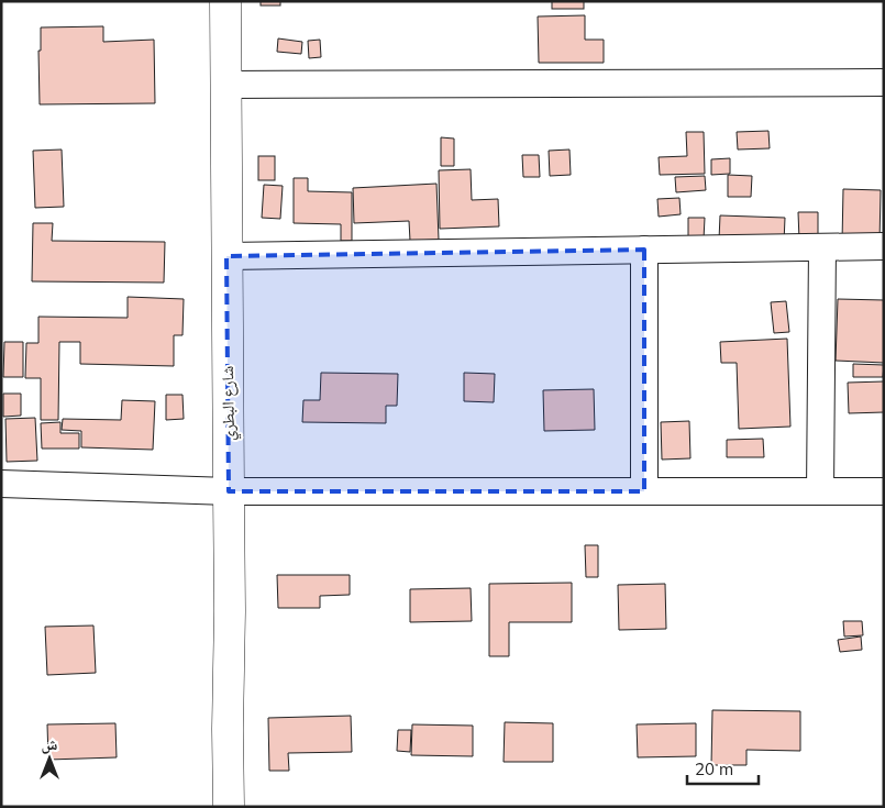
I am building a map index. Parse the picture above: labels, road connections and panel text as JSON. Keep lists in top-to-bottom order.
{
  "streets": {
    "main road": ["شارع البطري"]
  },
  "scale_bar": "20 m",
  "north": "top"
}
